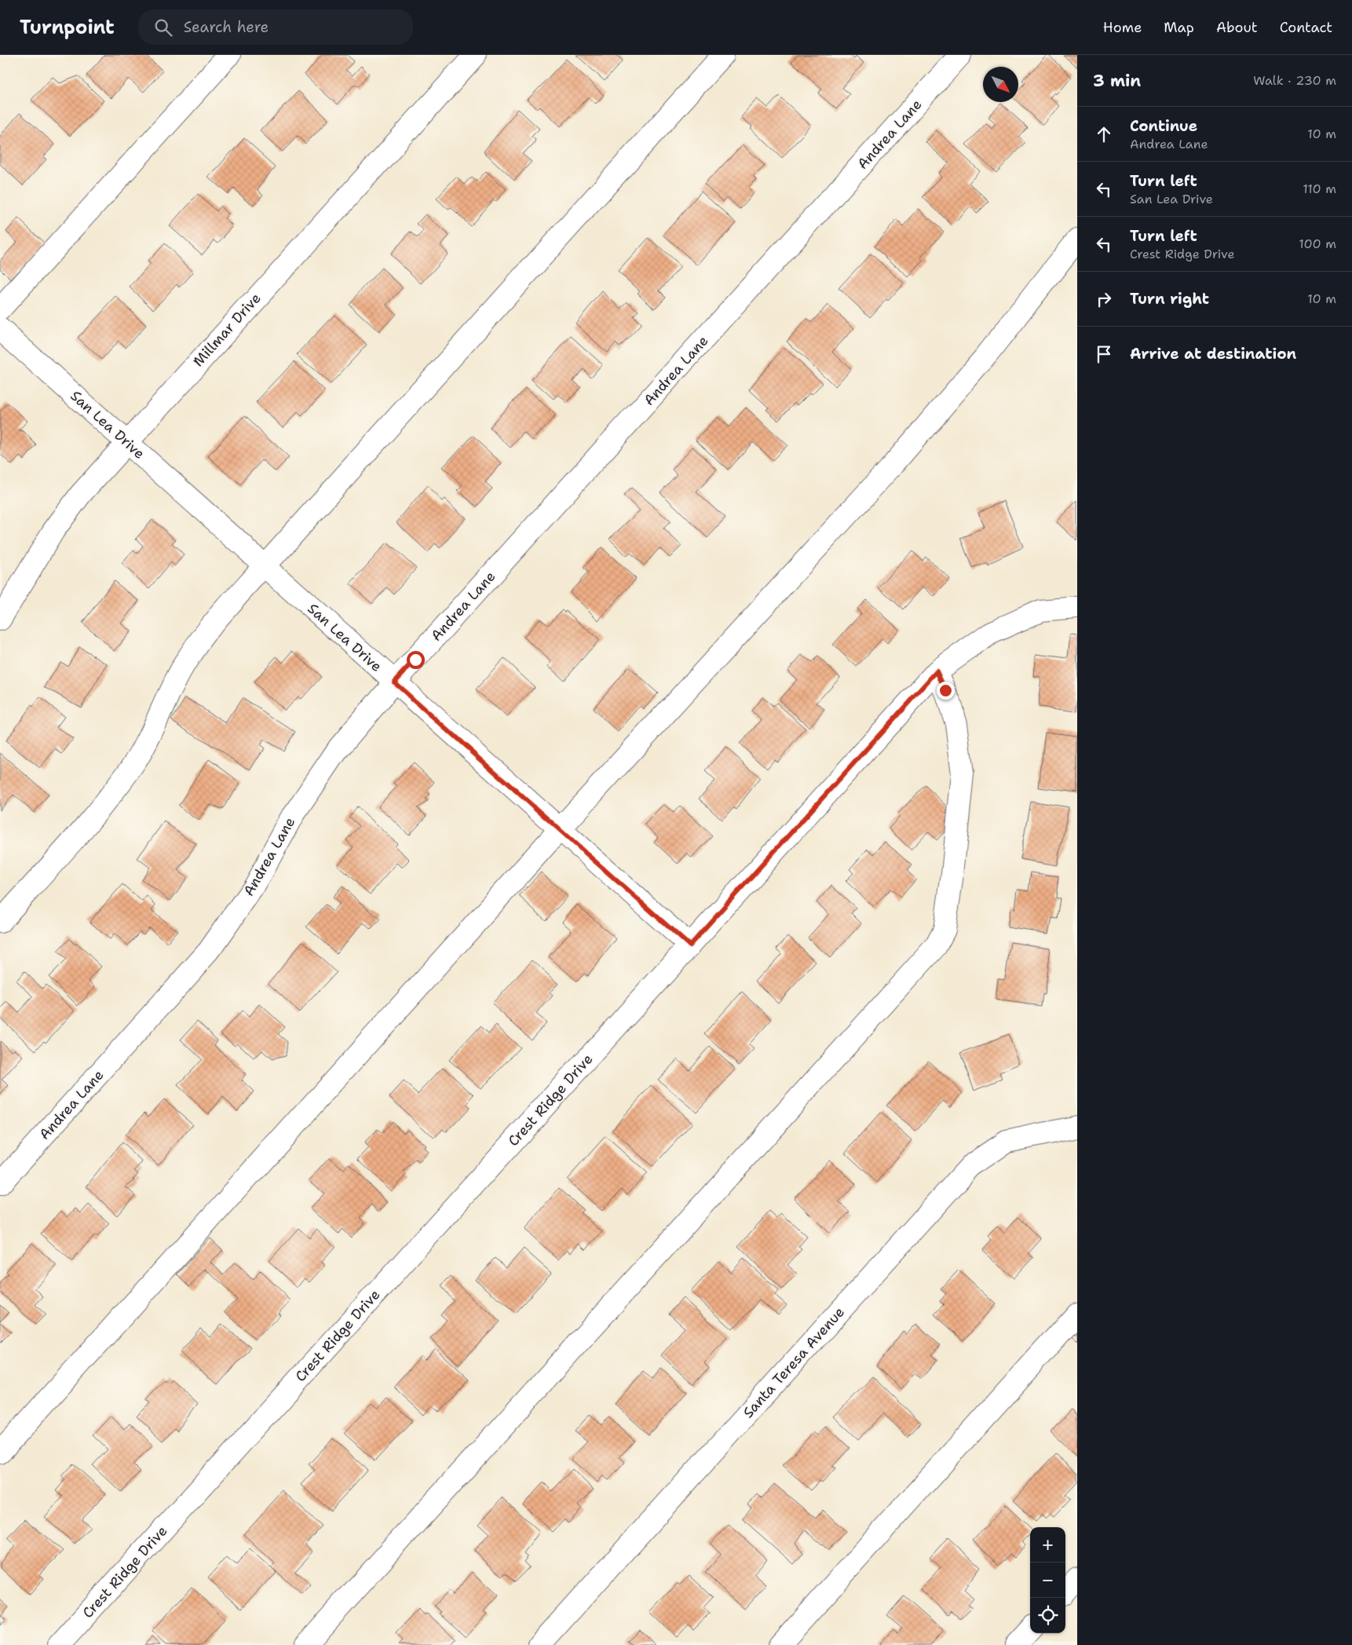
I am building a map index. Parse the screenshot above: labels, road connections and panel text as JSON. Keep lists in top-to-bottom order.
{
  "streets": {
    "street": [
      "Andrea Lane",
      "Millmar Drive",
      "San Lea Drive",
      "Crest Ridge Drive",
      "Santa Teresa Avenue"
    ]
  },
  "crossings": [
    ["Andrea Lane", "San Lea Drive"],
    ["Millmar Drive", "San Lea Drive"],
    ["San Lea Drive", "Crest Ridge Drive"]
  ],
  "north": "bottom right",
  "page": {
    "header": "Turnpoint",
    "search": "Search here",
    "nav": [
      "Home",
      "Map",
      "About",
      "Contact"
    ],
    "heading": ["3 min", "Walk · 230 m"],
    "list": [
      ["Continue", "Andrea Lane", "10 m"],
      ["Turn left", "San Lea Drive", "110 m"],
      ["Turn left", "Crest Ridge Drive", "100 m"],
      ["Turn right", "10 m"],
      "Arrive at destination"
    ],
    "map_buttons": ["+", "−"]
  }
}
